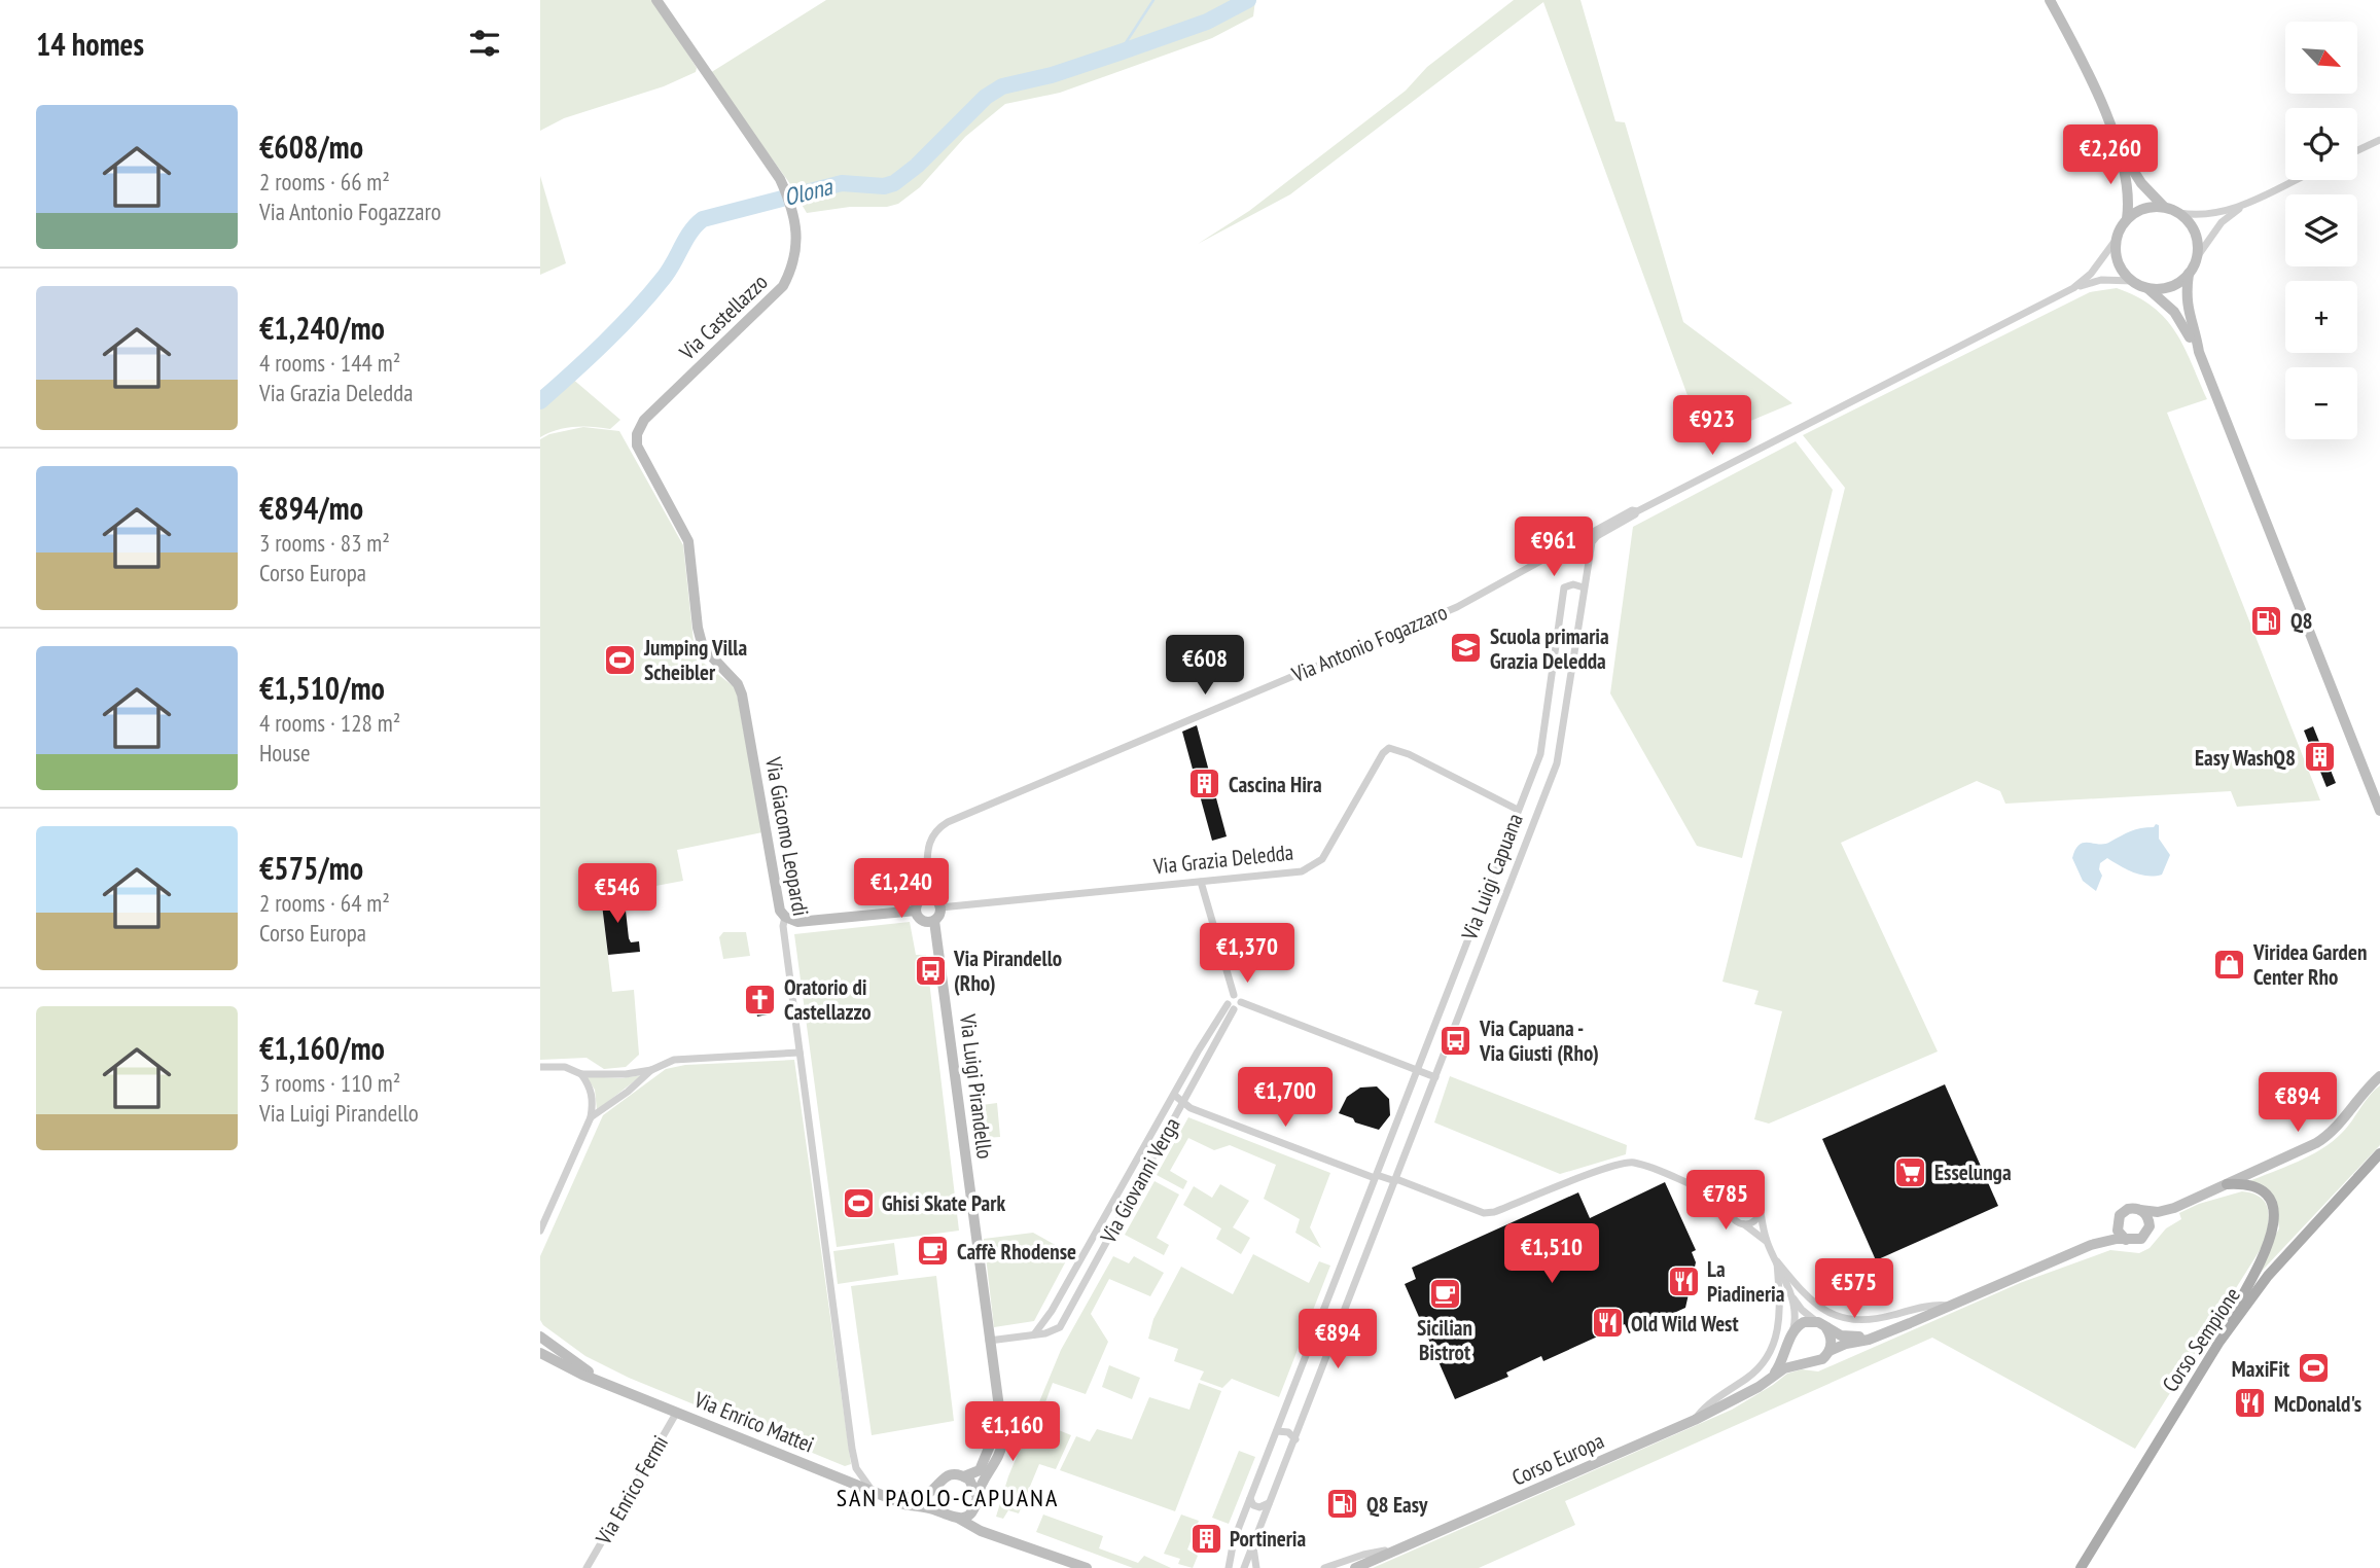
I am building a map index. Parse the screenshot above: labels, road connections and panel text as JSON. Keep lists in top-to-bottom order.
{
  "streets": {
    "main road": ["Corso Sempione"],
    "street": [
      "Via Castellazzo",
      "Via Antonio Fogazzaro",
      "Via Giacomo Leopardi",
      "Via Grazia Deledda",
      "Via Luigi Capuana",
      "Via Luigi Pirandello",
      "Via Giovanni Verga",
      "Via Enrico Mattei",
      "Corso Europa",
      "Via Enrico Fermi"
    ]
  },
  "crossings": [
    ["Via Castellazzo", "Via Giacomo Leopardi"],
    ["Via Antonio Fogazzaro", "Via Grazia Deledda"],
    ["Via Antonio Fogazzaro", "Via Luigi Pirandello"],
    ["Via Giacomo Leopardi", "Via Enrico Mattei"],
    ["Via Grazia Deledda", "Via Luigi Capuana"],
    ["Via Grazia Deledda", "Via Luigi Pirandello"],
    ["Via Luigi Pirandello", "Via Giovanni Verga"],
    ["Via Luigi Pirandello", "Via Enrico Mattei"],
    ["Via Enrico Mattei", "Via Enrico Fermi"]
  ],
  "districts": ["SAN PAOLO-CAPUANA"],
  "water": ["Olona"],
  "places": {
    "fuel station": ["Q8", "Q8 Easy"],
    "school or university": ["Scuola primaria Grazia Deledda"],
    "sports": ["Jumping Villa Scheibler", "Ghisi Skate Park", "MaxiFit"],
    "building": ["Easy WashQ8", "Cascina Hira", "Portineria"],
    "shop": ["Viridea Garden Center Rho"],
    "bus stop": ["Via Pirandello (Rho)", "Via Capuana - Via Giusti (Rho)"],
    "church": ["Oratorio di Castellazzo"],
    "supermarket": ["Esselunga"],
    "cafe": ["Caffè Rhodense", "Sicilian Bistrot"],
    "restaurant": ["La Piadineria", "Old Wild West", "McDonald's"]
  },
  "north": "bottom right",
  "page": {
    "heading": "14 homes",
    "map_buttons": ["+", "−"],
    "list": [
      {
        "name": "€608/mo",
        "note": "2 rooms · 66 m² · Via Antonio Fogazzaro"
      },
      {
        "name": "€1,240/mo",
        "note": "4 rooms · 144 m² · Via Grazia Deledda"
      },
      {
        "name": "€894/mo",
        "note": "3 rooms · 83 m² · Corso Europa"
      },
      {
        "name": "€1,510/mo",
        "note": "4 rooms · 128 m² · House"
      },
      {
        "name": "€575/mo",
        "note": "2 rooms · 64 m² · Corso Europa"
      },
      {
        "name": "€1,160/mo",
        "note": "3 rooms · 110 m² · Via Luigi Pirandello"
      }
    ],
    "price": [
      "€2,260",
      "€923",
      "€961",
      "€608",
      "€1,240",
      "€546",
      "€1,370",
      "€1,700",
      "€894",
      "€785",
      "€1,510",
      "€575",
      "€894",
      "€1,160"
    ]
  }
}
